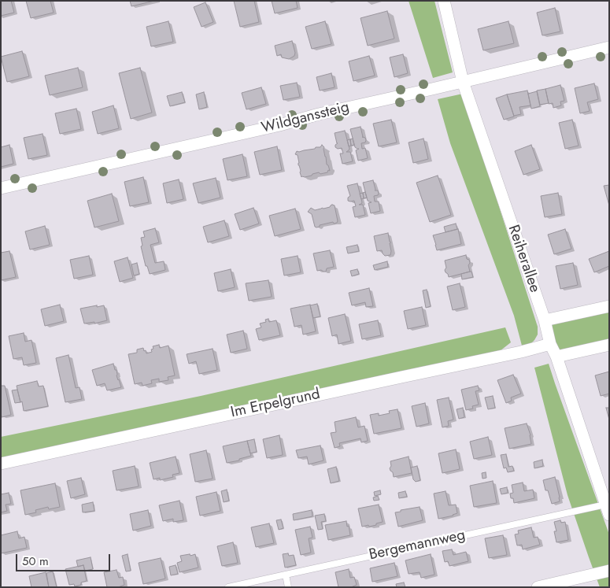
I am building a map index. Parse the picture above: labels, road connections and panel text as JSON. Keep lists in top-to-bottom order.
{
  "streets": {
    "street": ["Wildganssteig", "Reiherallee", "Im Erpelgrund"],
    "lane": ["Bergemannweg"]
  },
  "crossings": [
    ["Wildganssteig", "Reiherallee"],
    ["Reiherallee", "Im Erpelgrund"],
    ["Reiherallee", "Bergemannweg"]
  ],
  "scale_bar": "50 m"
}
